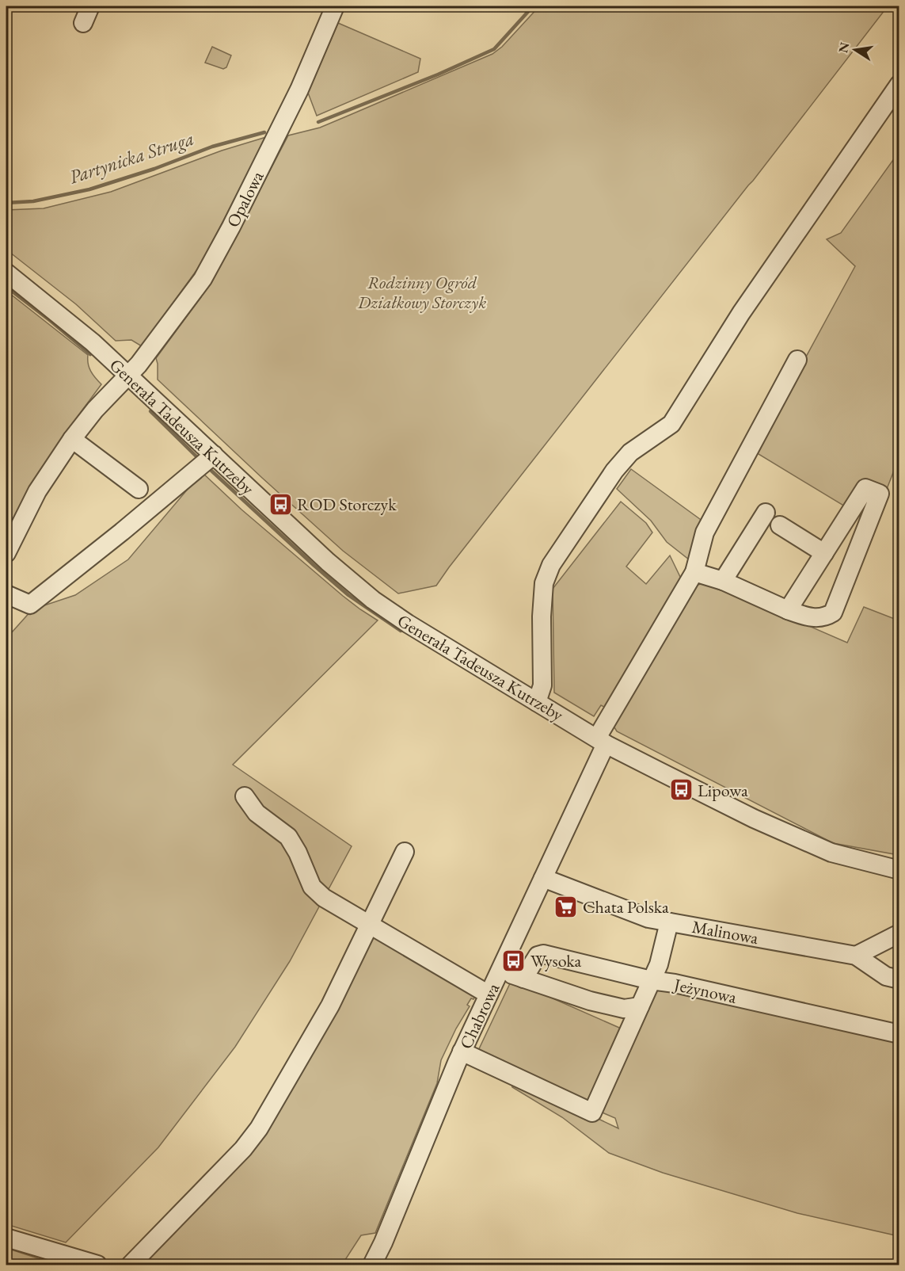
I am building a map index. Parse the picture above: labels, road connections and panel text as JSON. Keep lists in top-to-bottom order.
{
  "streets": {
    "street": [
      "Opalowa",
      "Generała Tadeusza Kutrzeby",
      "Malinowa",
      "Jeżynowa",
      "Chabrowa"
    ]
  },
  "crossings": [
    ["Opalowa", "Generała Tadeusza Kutrzeby"],
    ["Generała Tadeusza Kutrzeby", "Chabrowa"],
    ["Malinowa", "Chabrowa"]
  ],
  "water": ["Partynicka Struga"],
  "parks": ["Rodzinny Ogród Działkowy Storczyk"],
  "places": {
    "bus stop": ["ROD Storczyk", "Lipowa", "Wysoka"],
    "supermarket": ["Chata Polska"]
  },
  "north": "left"
}
